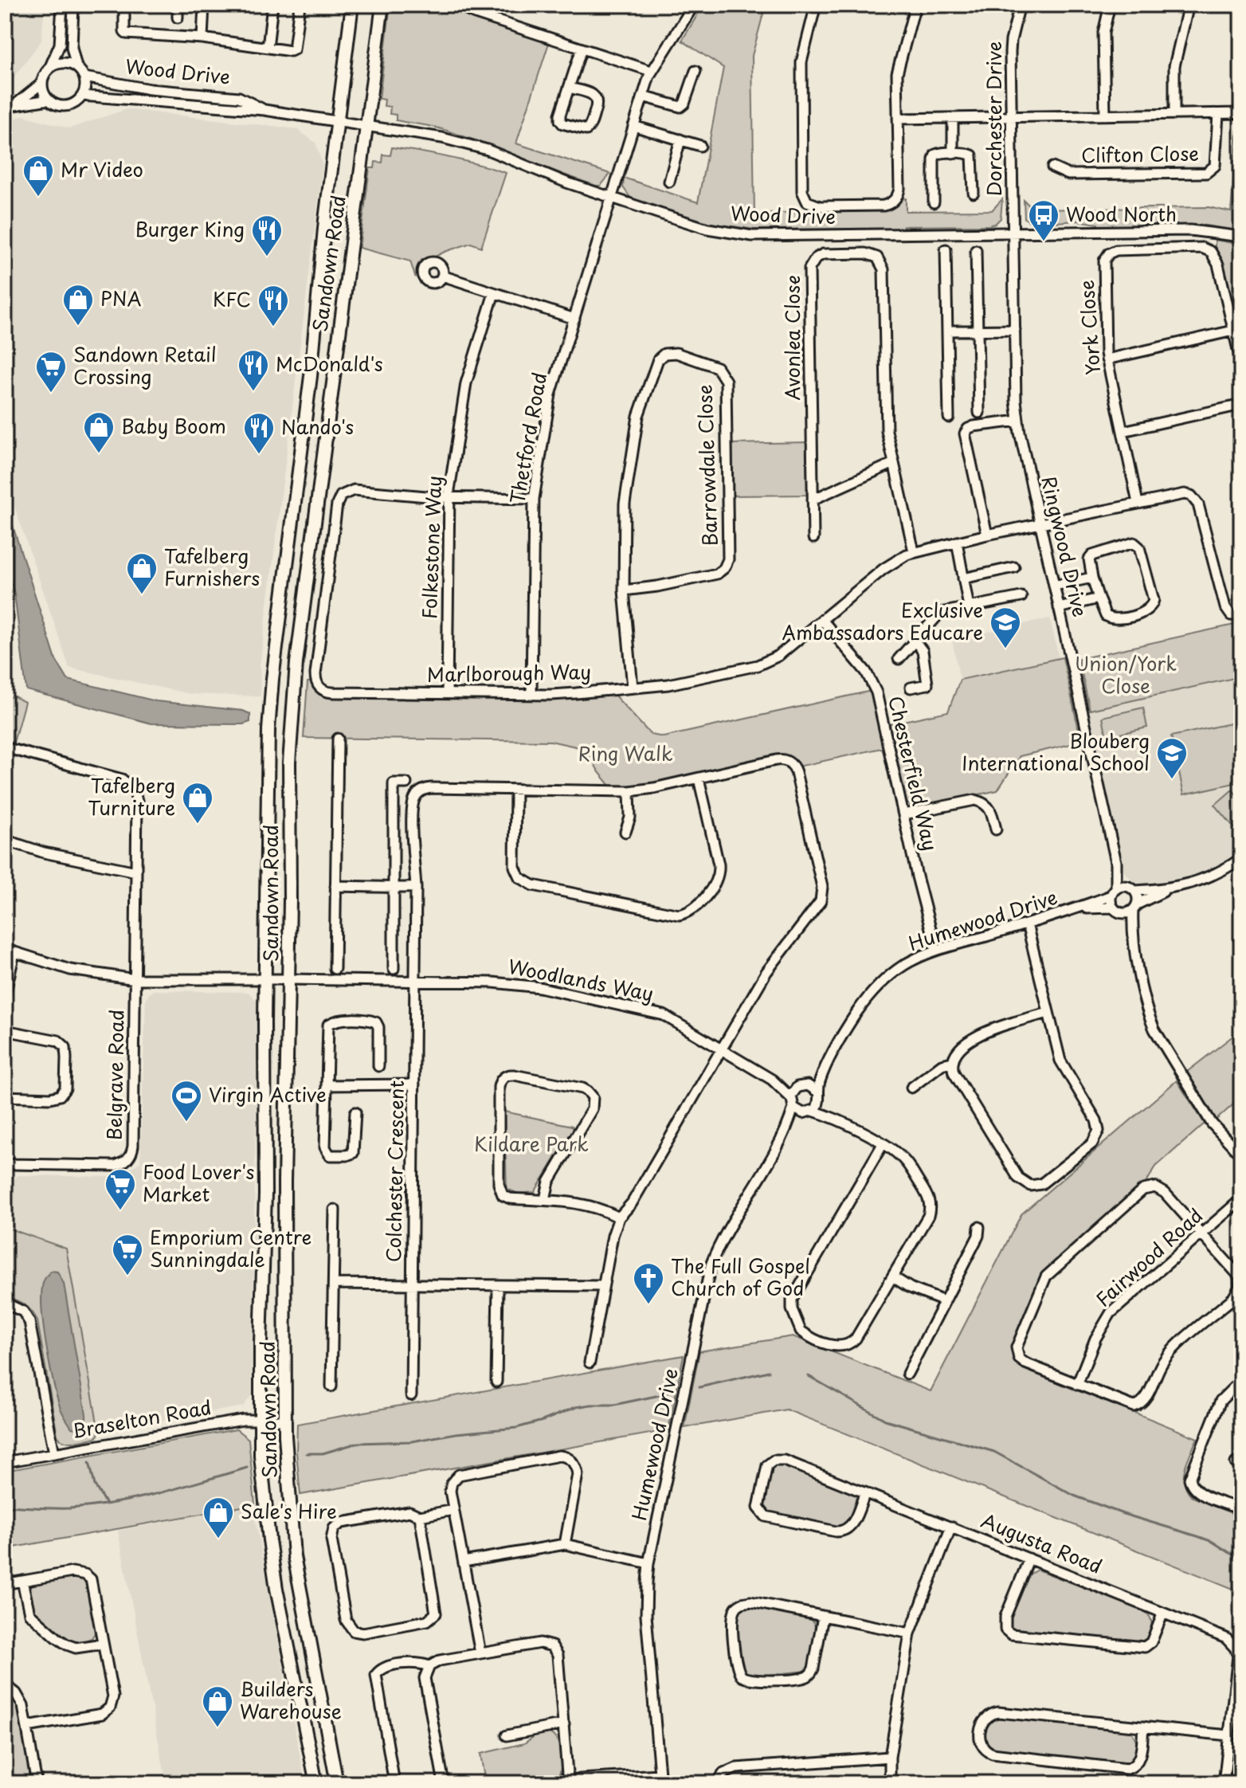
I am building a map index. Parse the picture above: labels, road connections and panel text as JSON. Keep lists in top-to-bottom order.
{
  "streets": {
    "main road": ["Sandown Road"],
    "street": [
      "Wood Drive",
      "Dorchester Drive",
      "Clifton Close",
      "York Close",
      "Avonlea Close",
      "Thetford Road",
      "Barrowdale Close",
      "Ringwood Drive",
      "Folkestone Way",
      "Marlborough Way",
      "Chesterfield Way",
      "Humewood Drive",
      "Woodlands Way",
      "Belgrave Road",
      "Colchester Crescent",
      "Fairwood Road",
      "Braselton Road",
      "Augusta Road"
    ]
  },
  "crossings": [
    ["Wood Drive", "Dorchester Drive"],
    ["Wood Drive", "Sandown Road"],
    ["Wood Drive", "Thetford Road"],
    ["Wood Drive", "Ringwood Drive"],
    ["Dorchester Drive", "Ringwood Drive"],
    ["Sandown Road", "Woodlands Way"],
    ["Sandown Road", "Braselton Road"],
    ["Avonlea Close", "Marlborough Way"],
    ["Thetford Road", "Marlborough Way"],
    ["Barrowdale Close", "Marlborough Way"],
    ["Ringwood Drive", "Marlborough Way"],
    ["Ringwood Drive", "Humewood Drive"],
    ["Folkestone Way", "Marlborough Way"],
    ["Marlborough Way", "Chesterfield Way"],
    ["Chesterfield Way", "Humewood Drive"],
    ["Humewood Drive", "Woodlands Way"],
    ["Woodlands Way", "Belgrave Road"],
    ["Woodlands Way", "Colchester Crescent"]
  ],
  "parks": ["Union/York Close", "Ring Walk", "Kildare Park"],
  "places": {
    "shop": [
      "Mr Video",
      "PNA",
      "Baby Boom",
      "Tafelberg Furnishers",
      "Tafelberg Turniture",
      "Sale's Hire",
      "Builders Warehouse"
    ],
    "bus stop": ["Wood North"],
    "restaurant": [
      "Burger King",
      "KFC",
      "McDonald's",
      "Nando's"
    ],
    "supermarket": ["Sandown Retail Crossing", "Food Lover's Market", "Emporium Centre Sunningdale"],
    "school or university": ["Exclusive Ambassadors Educare", "Blouberg International School"],
    "sports": ["Virgin Active"],
    "church": ["The Full Gospel Church of God"]
  }
}
